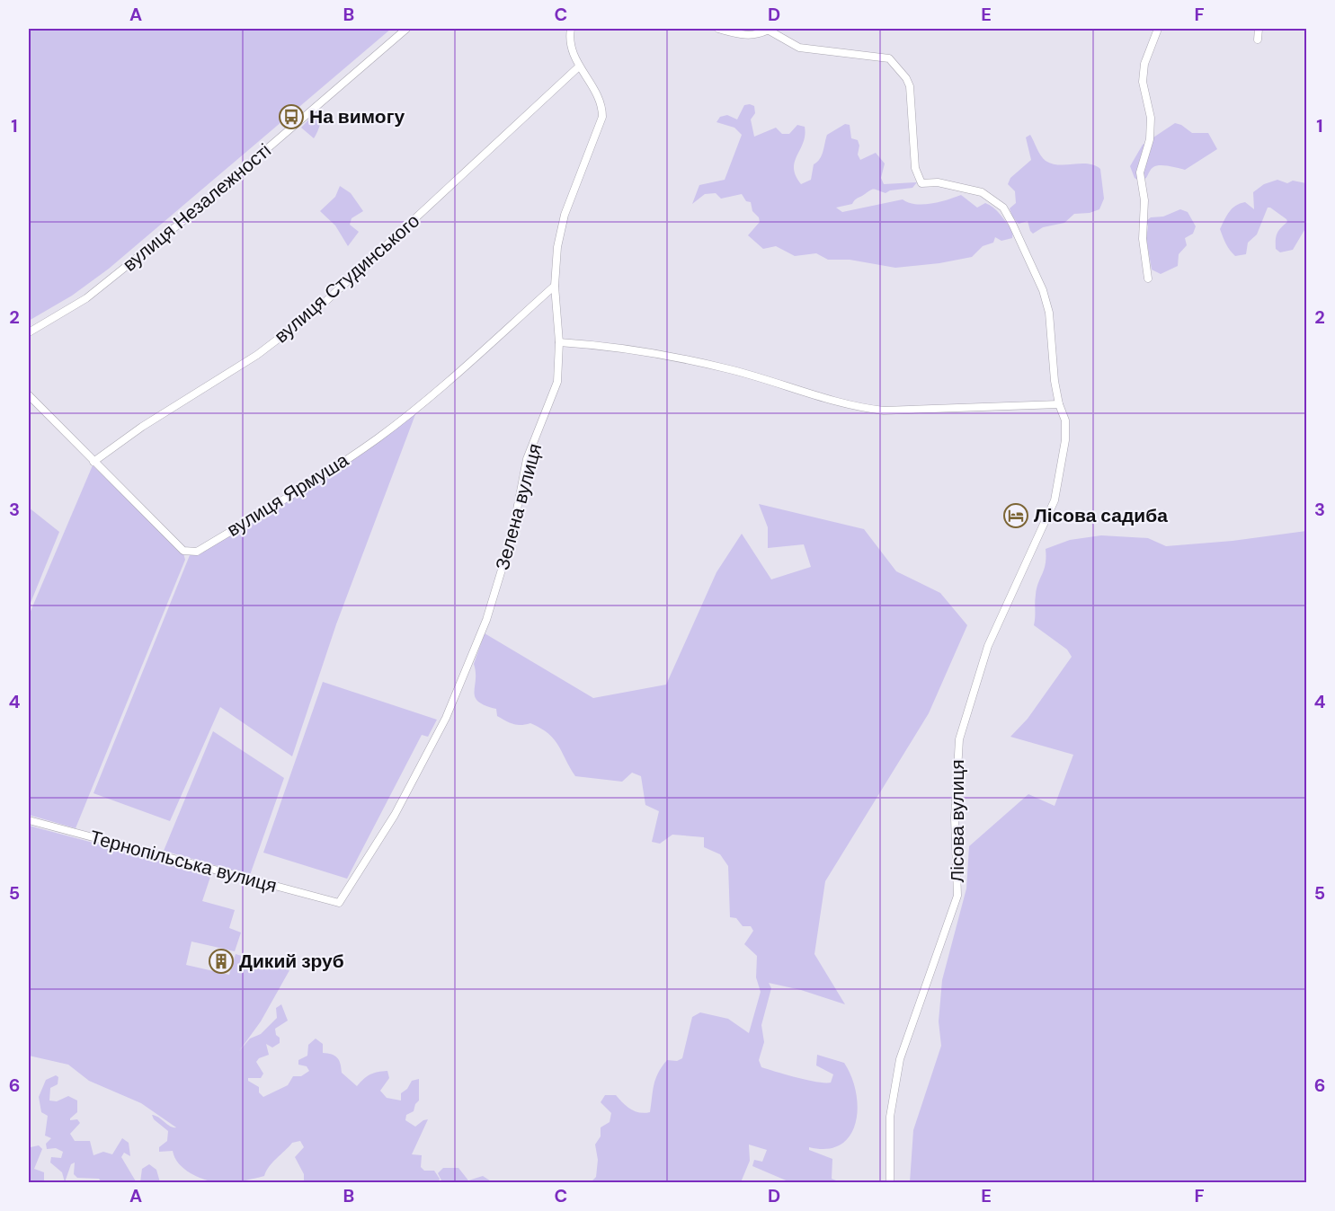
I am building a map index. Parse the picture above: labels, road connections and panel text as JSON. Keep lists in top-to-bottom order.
{
  "streets": {
    "street": [
      "вулиця Незалежності",
      "вулиця Студинського",
      "вулиця Ярмуша",
      "Зелена вулиця",
      "Лісова вулиця",
      "Тернопільська вулиця"
    ]
  },
  "crossings": [
    ["вулиця Студинського", "вулиця Ярмуша"],
    ["вулиця Студинського", "Зелена вулиця"],
    ["вулиця Ярмуша", "Зелена вулиця"],
    ["Зелена вулиця", "Тернопільська вулиця"]
  ],
  "places": {
    "bus stop": ["На вимогу"],
    "hotel": ["Лісова садиба"],
    "building": ["Дикий зруб"]
  },
  "grid": {
    "columns": [
      "A",
      "B",
      "C",
      "D",
      "E",
      "F"
    ],
    "rows": [
      "1",
      "2",
      "3",
      "4",
      "5",
      "6"
    ]
  }
}
